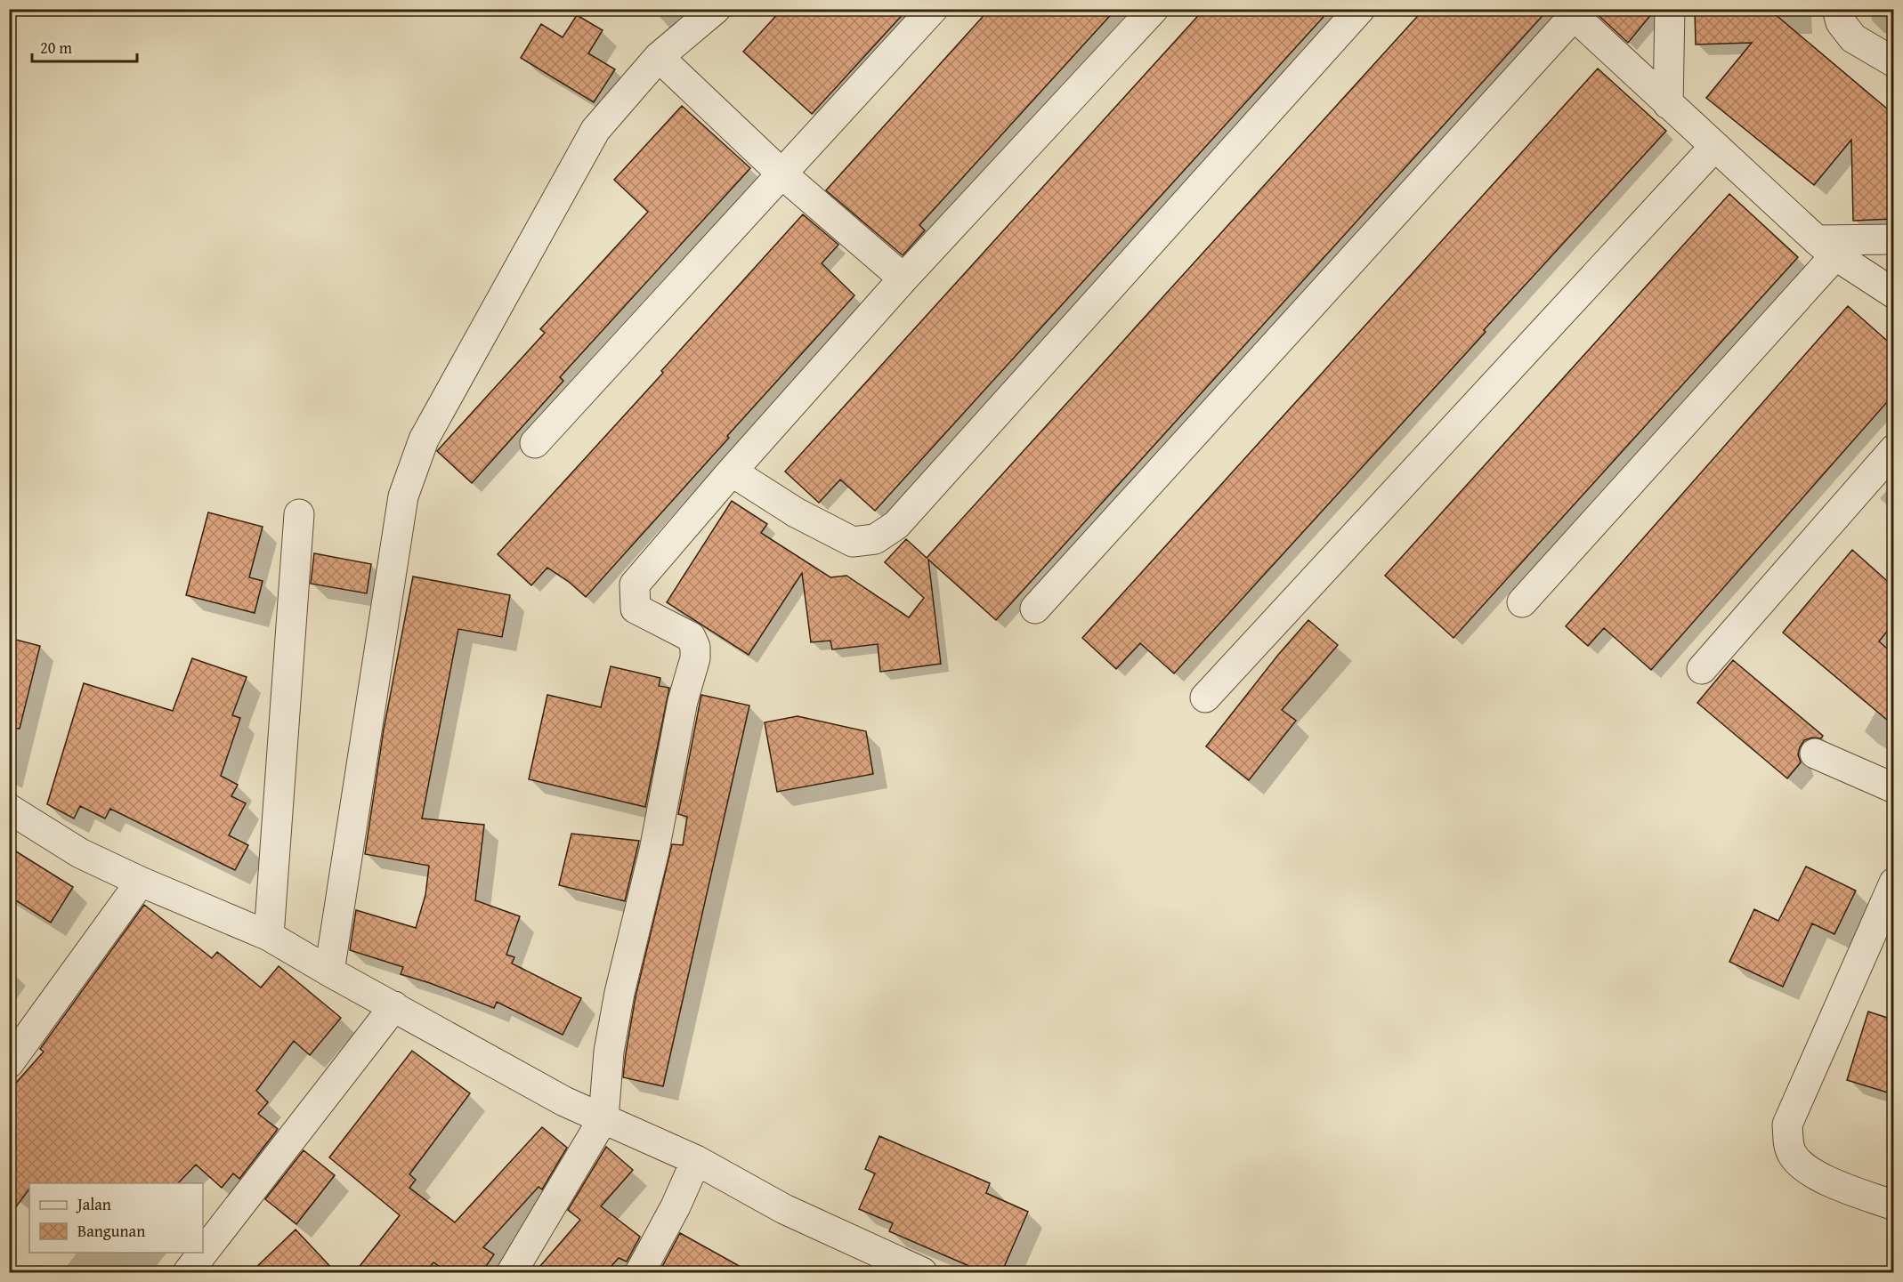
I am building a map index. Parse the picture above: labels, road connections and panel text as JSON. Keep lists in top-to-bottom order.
{
  "legend": ["Jalan", "Bangunan"],
  "scale_bar": "20 m"
}
